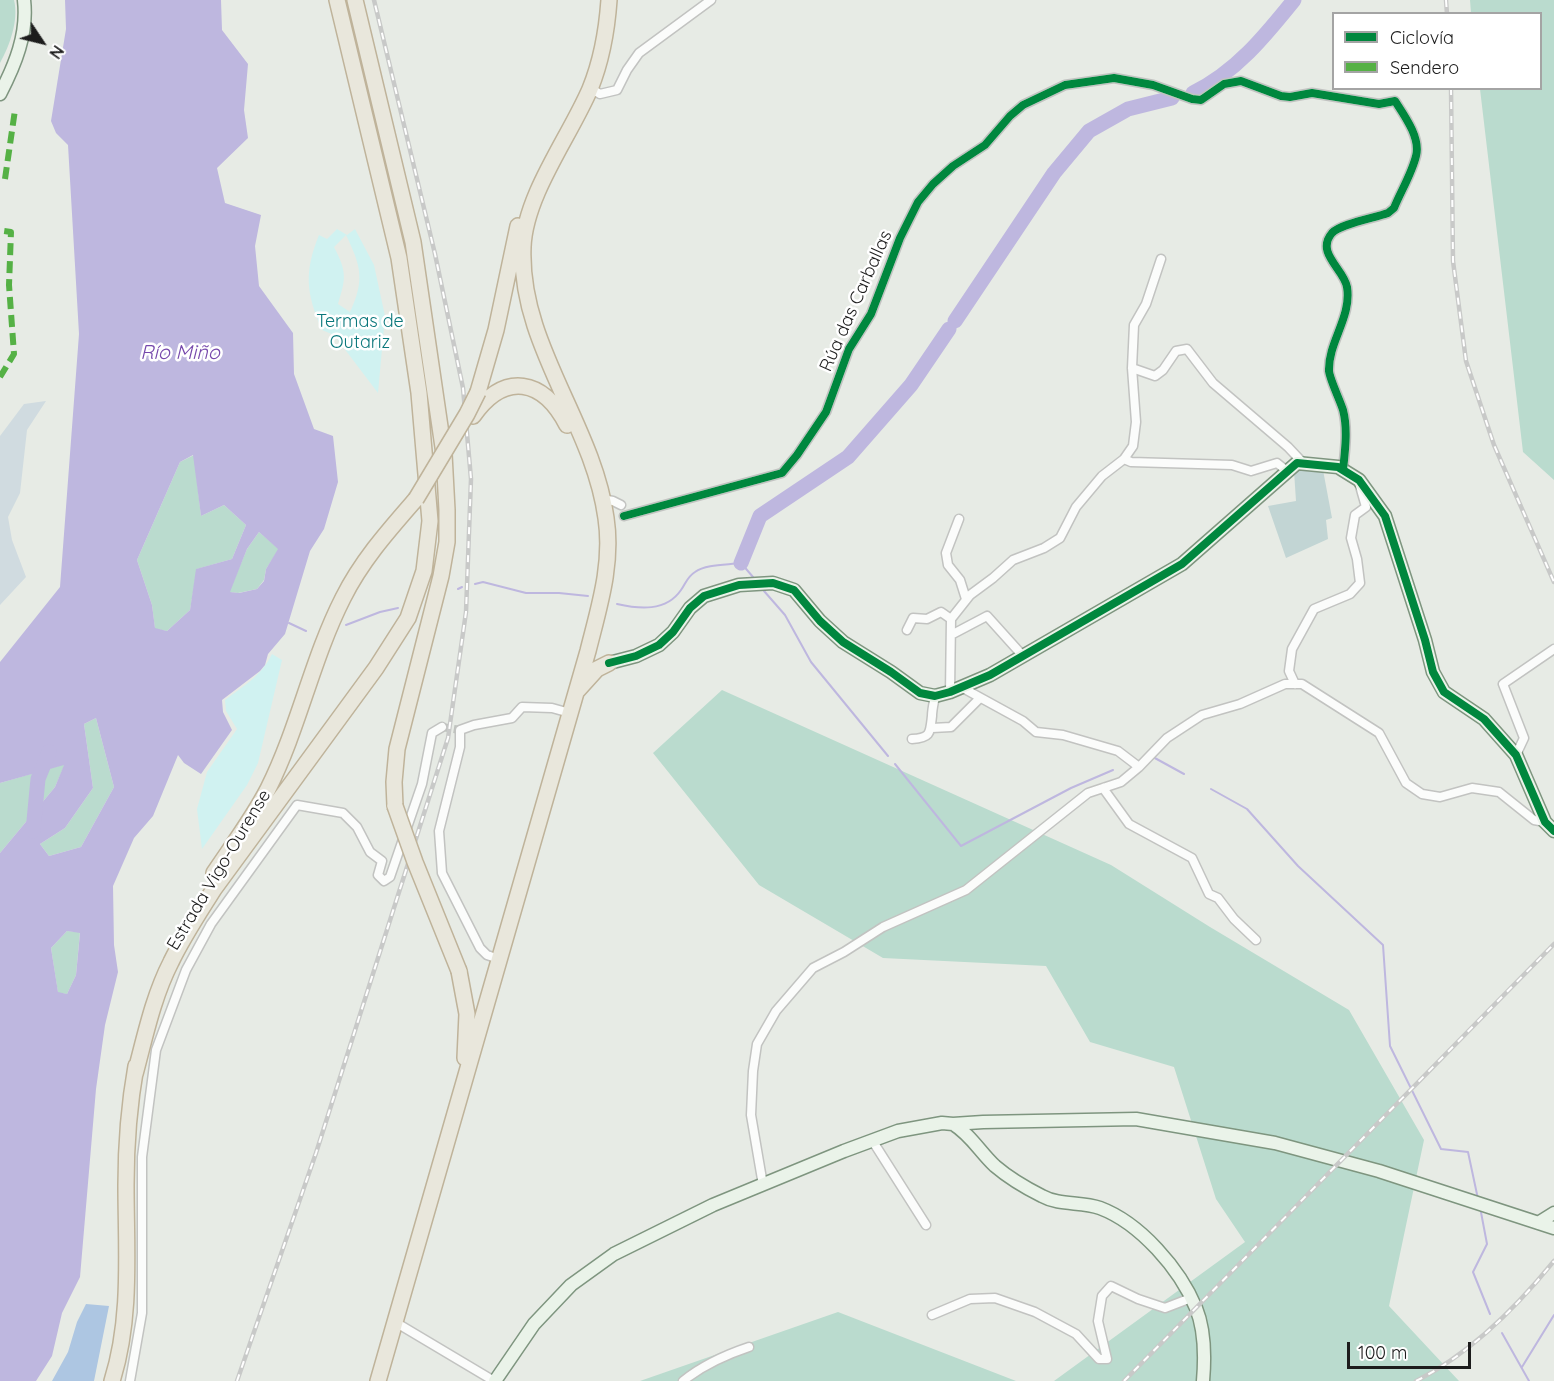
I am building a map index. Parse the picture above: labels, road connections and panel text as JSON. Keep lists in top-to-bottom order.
{
  "streets": {
    "highway": ["Estrada Vigo-Ourense"],
    "street": ["Rúa das Carballas"]
  },
  "water": ["Río Miño"],
  "parks": ["Termas de Outariz"],
  "legend": ["Ciclovía", "Sendero"],
  "scale_bar": "100 m",
  "north": "bottom right"
}
